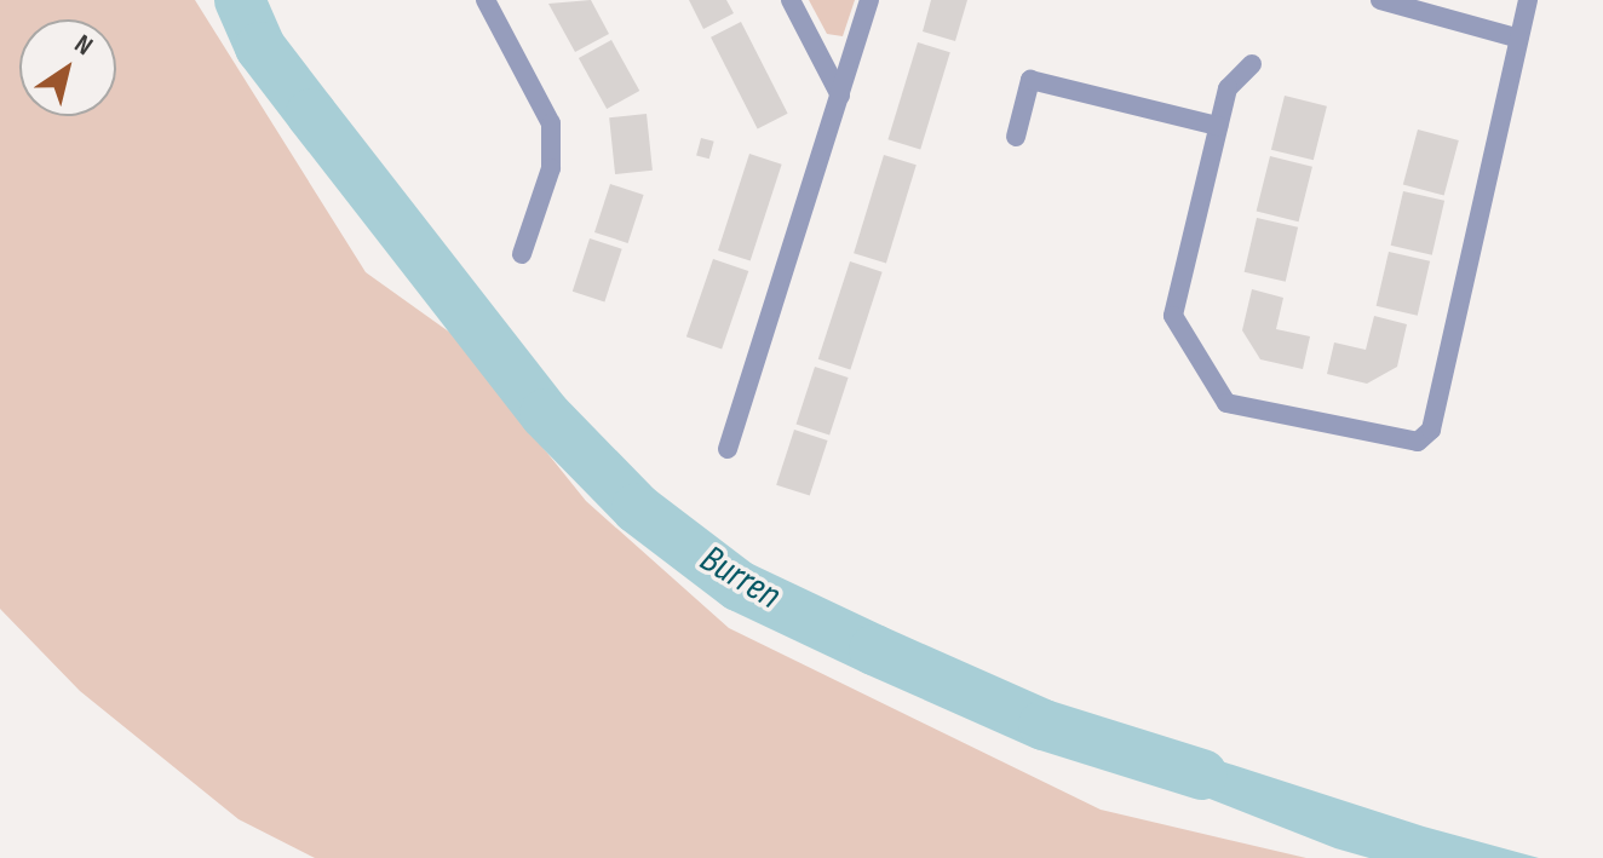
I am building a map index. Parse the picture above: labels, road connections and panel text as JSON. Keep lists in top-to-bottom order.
{
  "water": ["Burren"],
  "north": "top right"
}
